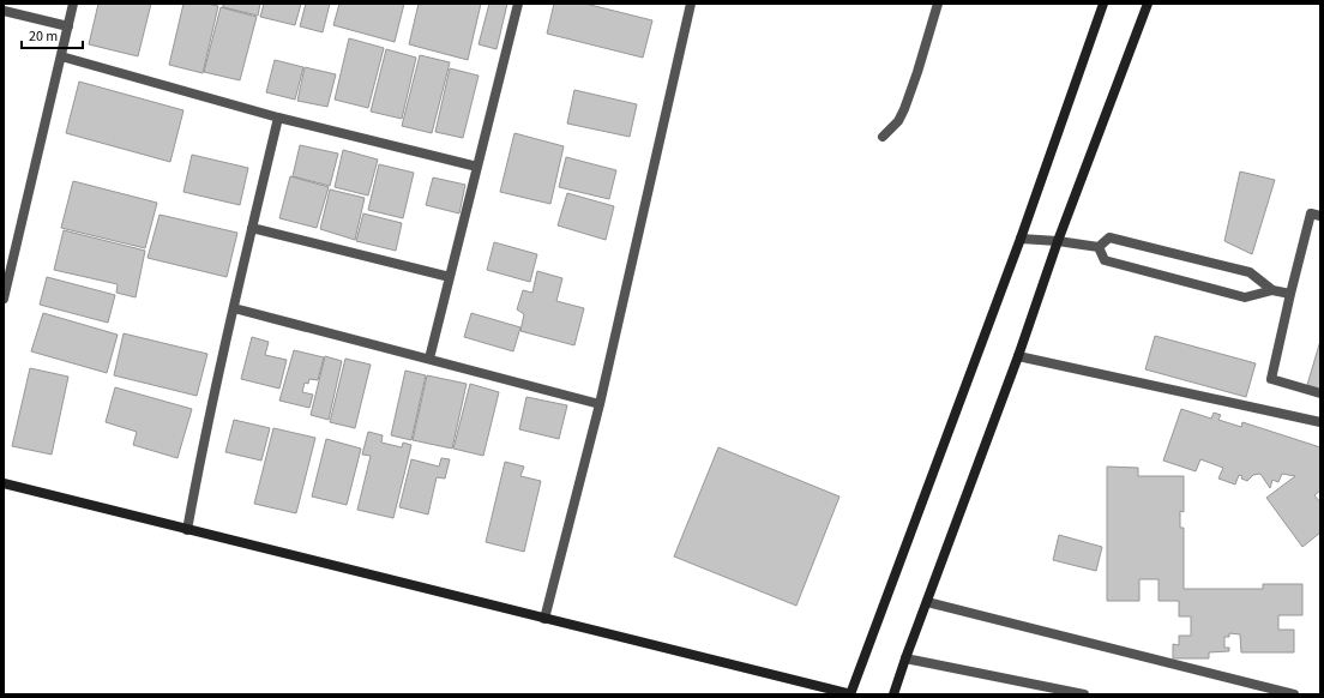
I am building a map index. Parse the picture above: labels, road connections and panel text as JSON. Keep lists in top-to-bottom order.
{
  "scale_bar": "20 m"
}
